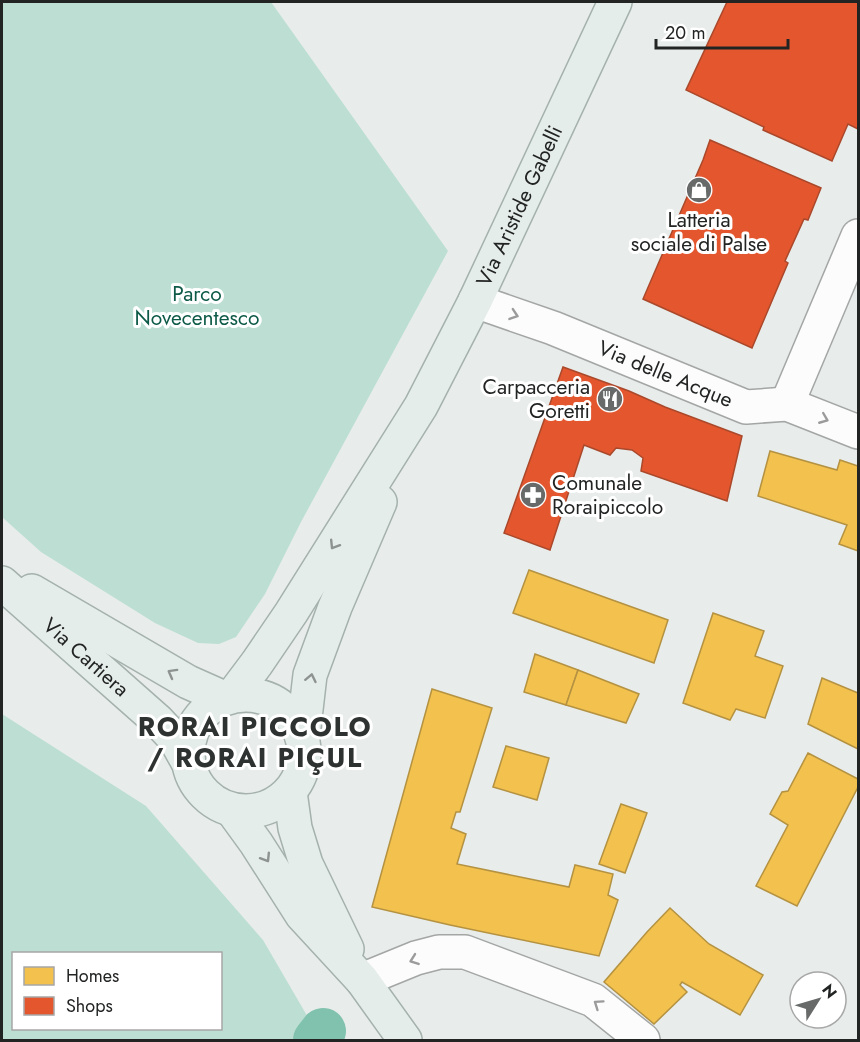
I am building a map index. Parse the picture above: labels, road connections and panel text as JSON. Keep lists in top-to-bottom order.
{
  "streets": {
    "main road": ["Via Aristide Gabelli", "Via Cartiera"],
    "street": ["Via delle Acque"]
  },
  "crossings": [
    ["Via Aristide Gabelli", "Via delle Acque"],
    ["Via Aristide Gabelli", "Via Cartiera"]
  ],
  "one_way": ["Via delle Acque"],
  "districts": ["RORAI PICCOLO / RORAI PIÇUL"],
  "parks": ["Parco Novecentesco"],
  "places": {
    "shop": ["Latteria sociale di Palse"],
    "restaurant": ["Carpacceria Goretti"],
    "pharmacy": ["Comunale Roraipiccolo"]
  },
  "legend": ["Homes", "Shops"],
  "scale_bar": "20 m",
  "north": "top right"
}
